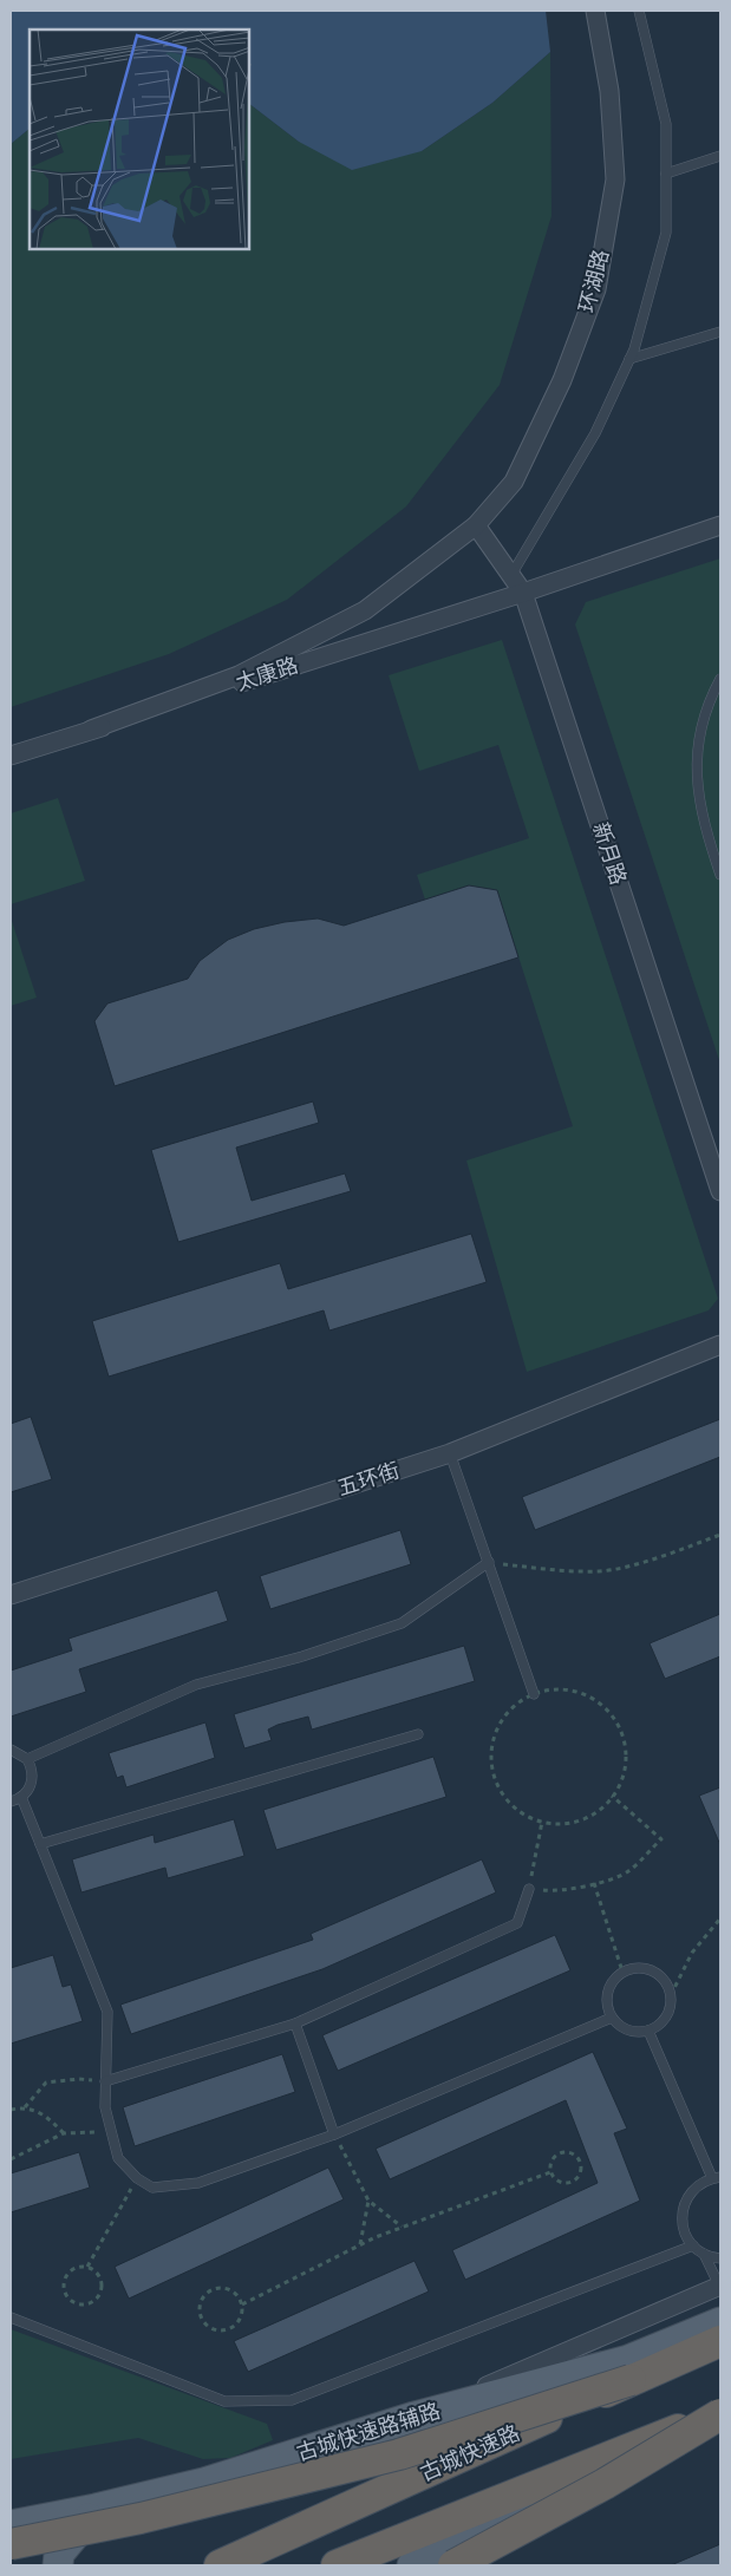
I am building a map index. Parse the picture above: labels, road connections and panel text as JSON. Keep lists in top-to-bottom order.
{
  "streets": {
    "highway": ["古城快速路"],
    "main road": ["古城快速路辅路"],
    "street": [
      "环湖路",
      "太康路",
      "新月路",
      "五环街"
    ]
  },
  "crossings": [
    ["环湖路", "太康路"],
    ["环湖路", "新月路"],
    ["太康路", "新月路"]
  ]
}
